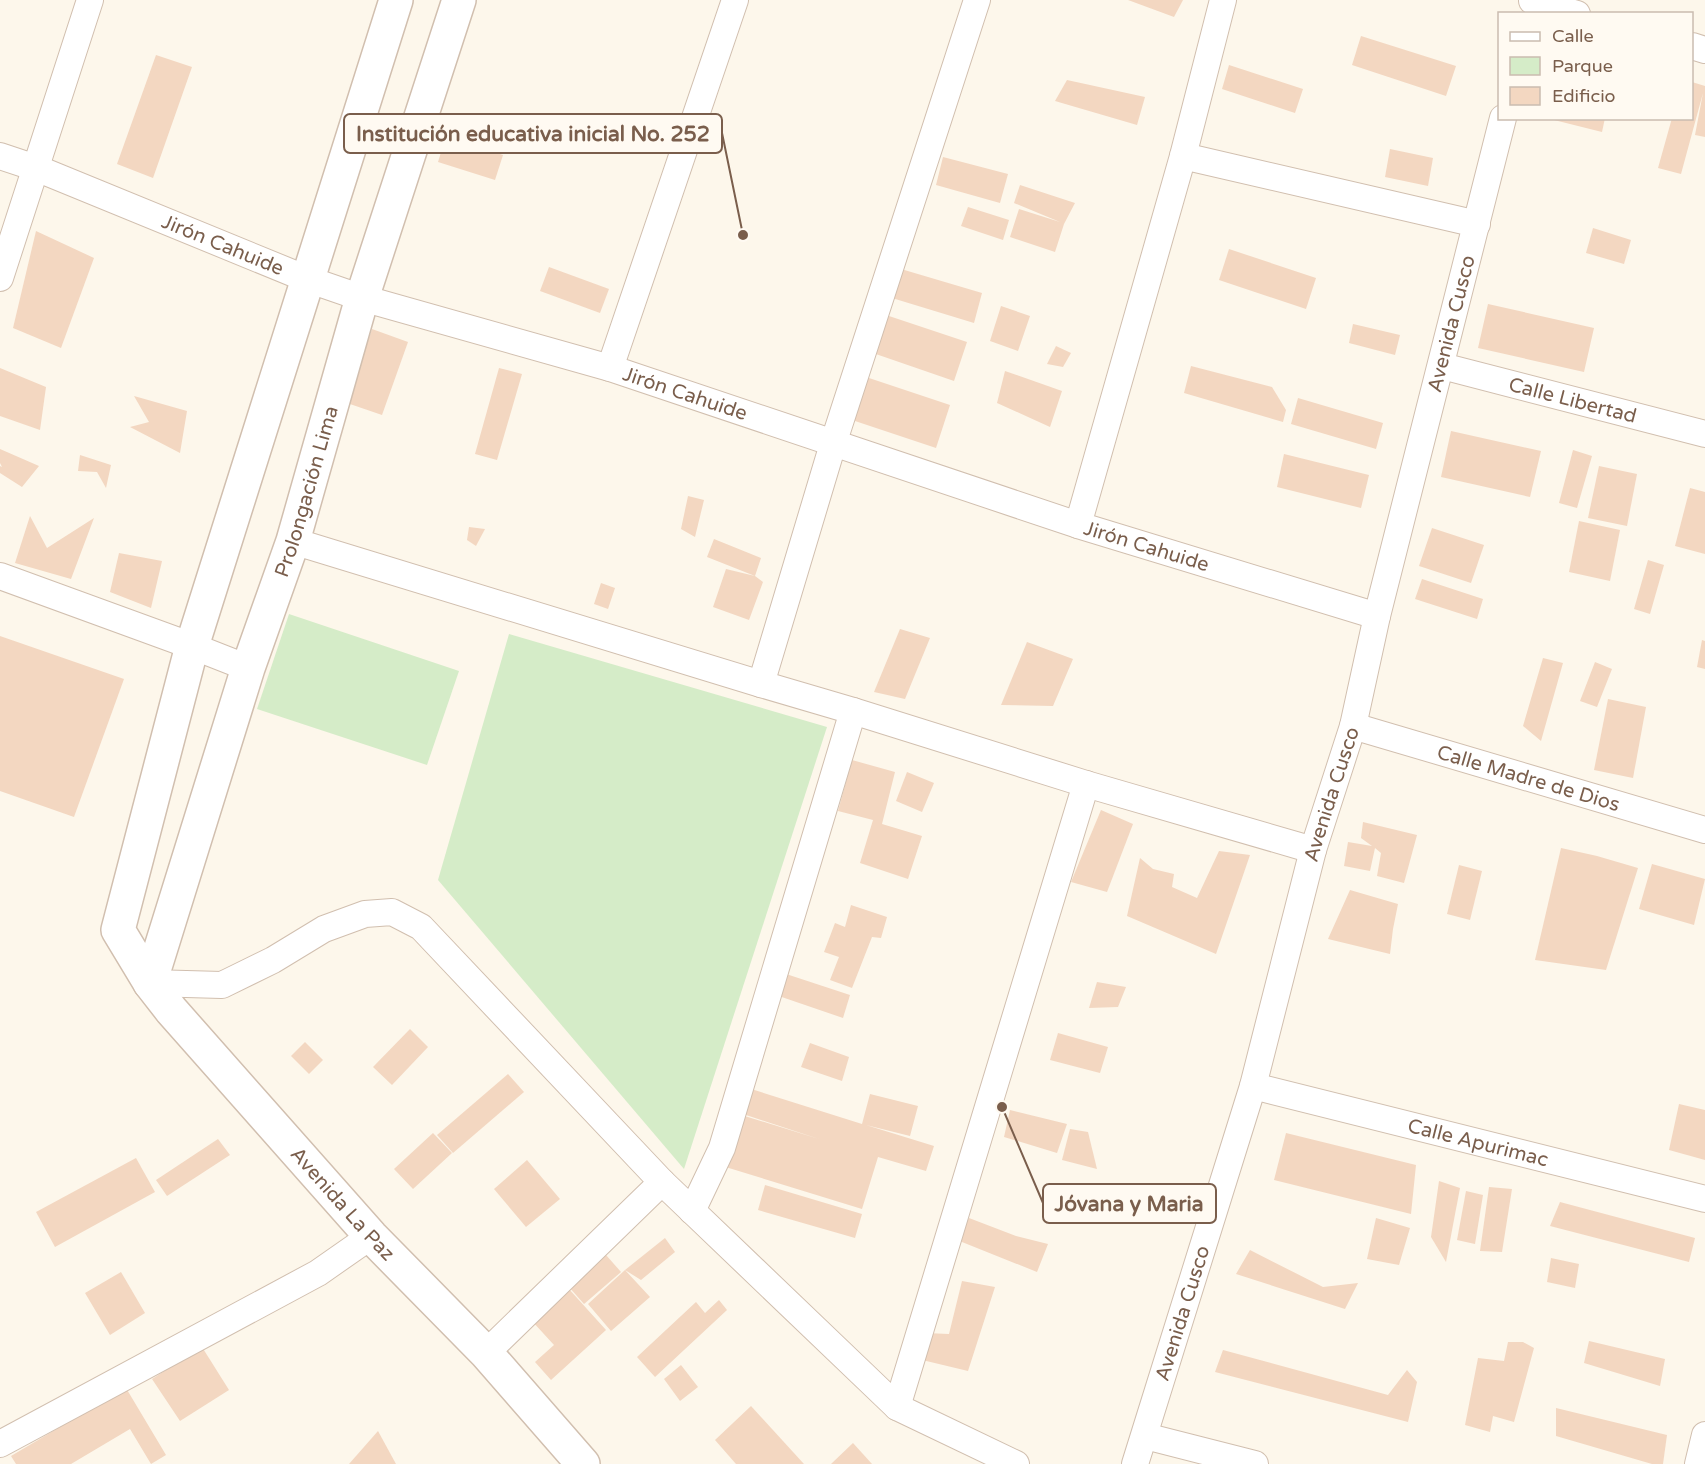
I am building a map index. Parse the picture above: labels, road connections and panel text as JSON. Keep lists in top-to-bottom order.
{
  "streets": {
    "street": [
      "Jirón Cahuide",
      "Avenida Cusco",
      "Calle Libertad",
      "Prolongación Lima",
      "Calle Madre de Dios",
      "Calle Apurimac",
      "Avenida La Paz"
    ]
  },
  "crossings": [
    ["Jirón Cahuide", "Avenida Cusco"],
    ["Jirón Cahuide", "Prolongación Lima"],
    ["Avenida Cusco", "Calle Libertad"],
    ["Avenida Cusco", "Calle Madre de Dios"],
    ["Avenida Cusco", "Calle Apurimac"],
    ["Prolongación Lima", "Avenida La Paz"]
  ],
  "places": ["Institución educativa inicial No. 252", "Jóvana y Maria"],
  "legend": ["Calle", "Parque", "Edificio"]
}
